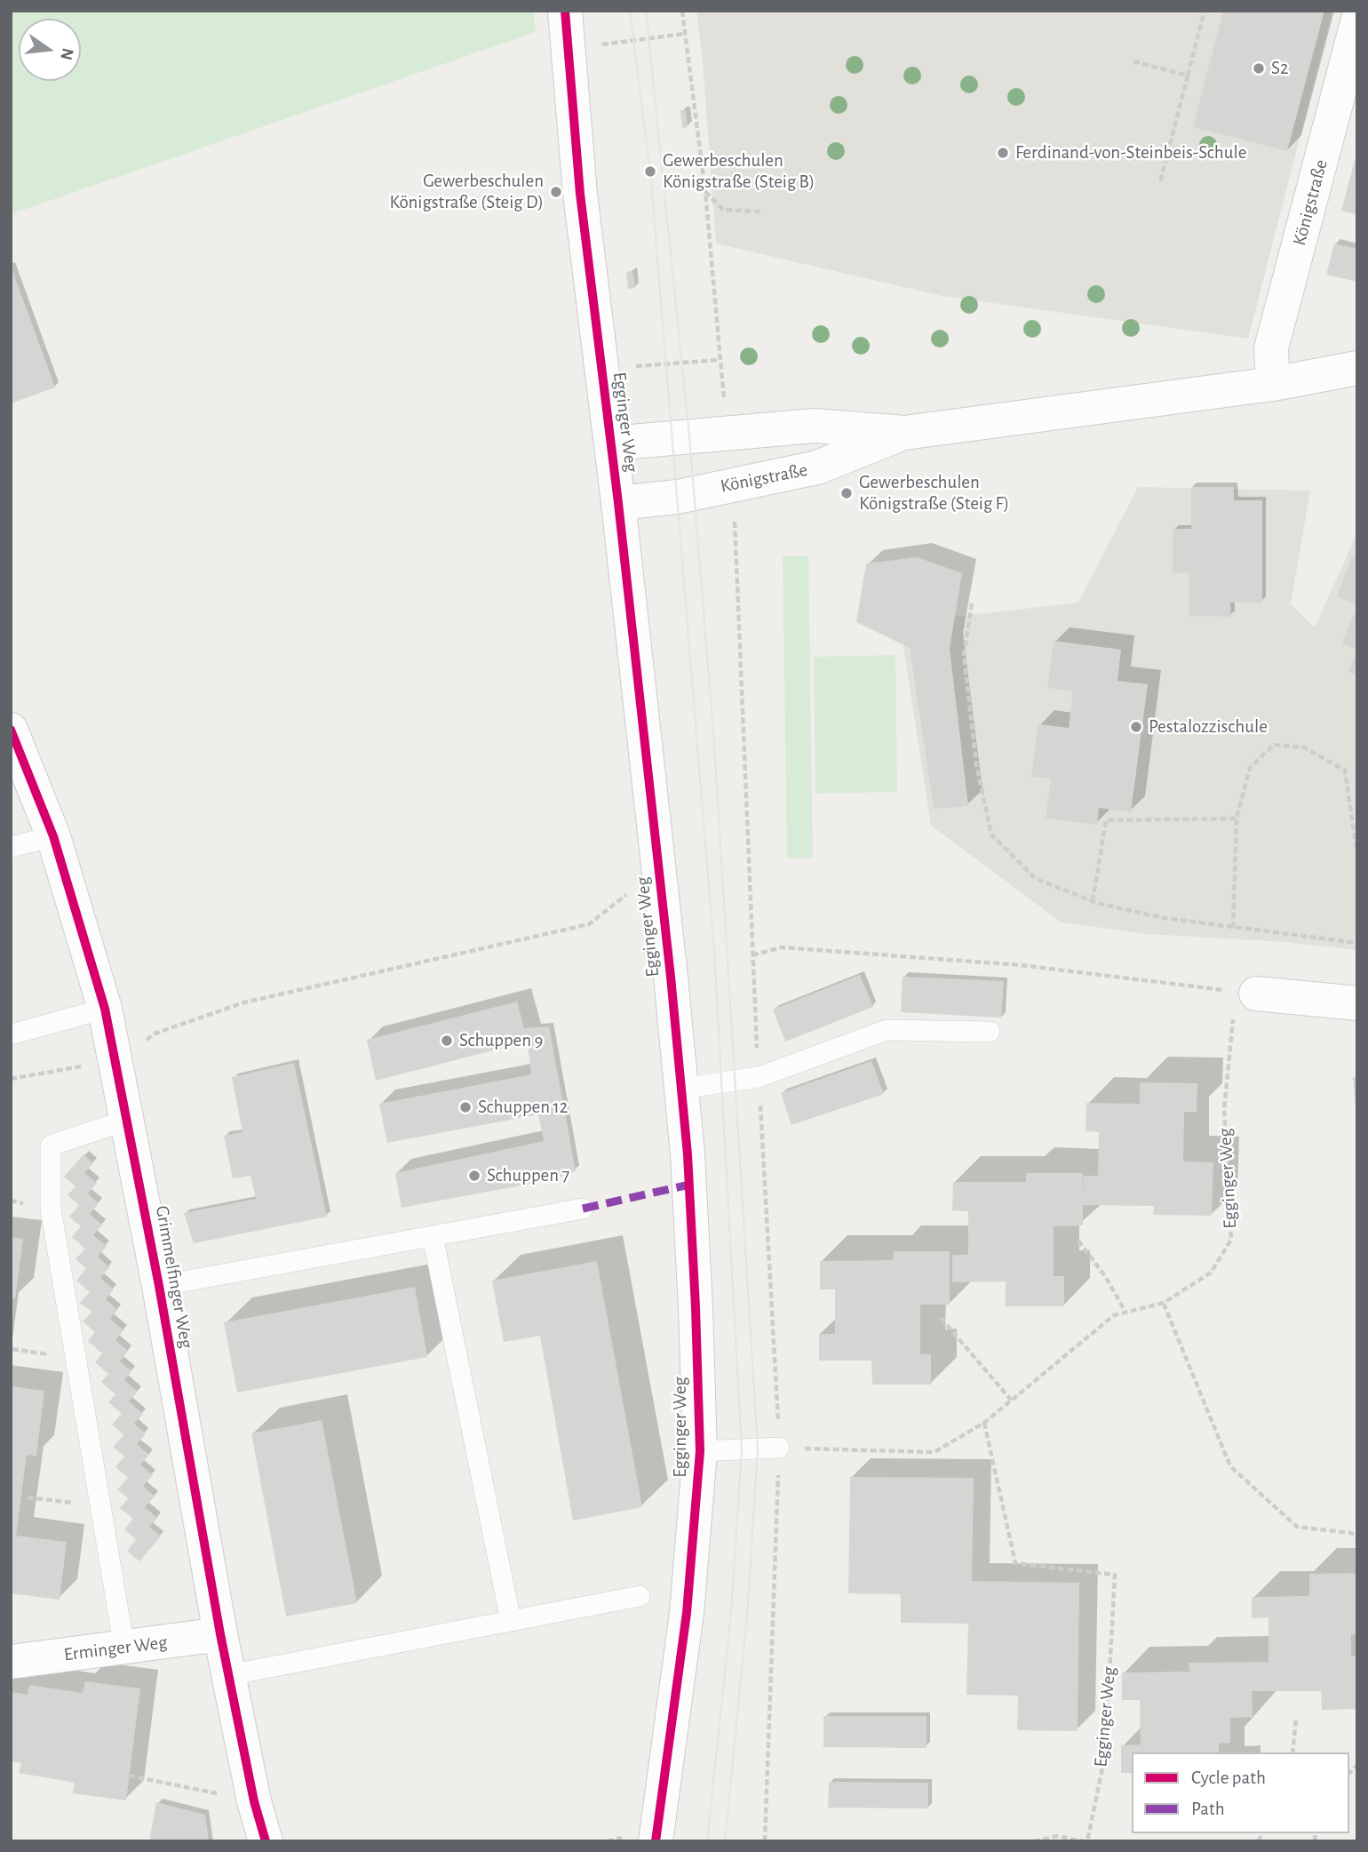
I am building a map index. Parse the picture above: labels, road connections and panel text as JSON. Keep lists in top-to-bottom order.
{
  "streets": {
    "street": [
      "Königstraße",
      "Egginger Weg",
      "Grimmelfinger Weg",
      "Erminger Weg"
    ]
  },
  "crossings": [
    ["Königstraße", "Egginger Weg"],
    ["Grimmelfinger Weg", "Erminger Weg"]
  ],
  "places": [
    "S2",
    "Ferdinand-von-Steinbeis-Schule",
    "Gewerbeschulen Königstraße (Steig B)",
    "Gewerbeschulen Königstraße (Steig D)",
    "Gewerbeschulen Königstraße (Steig F)",
    "Pestalozzischule",
    "Schuppen 9",
    "Schuppen 12",
    "Schuppen 7"
  ],
  "legend": ["Cycle path", "Path"],
  "north": "right"
}
